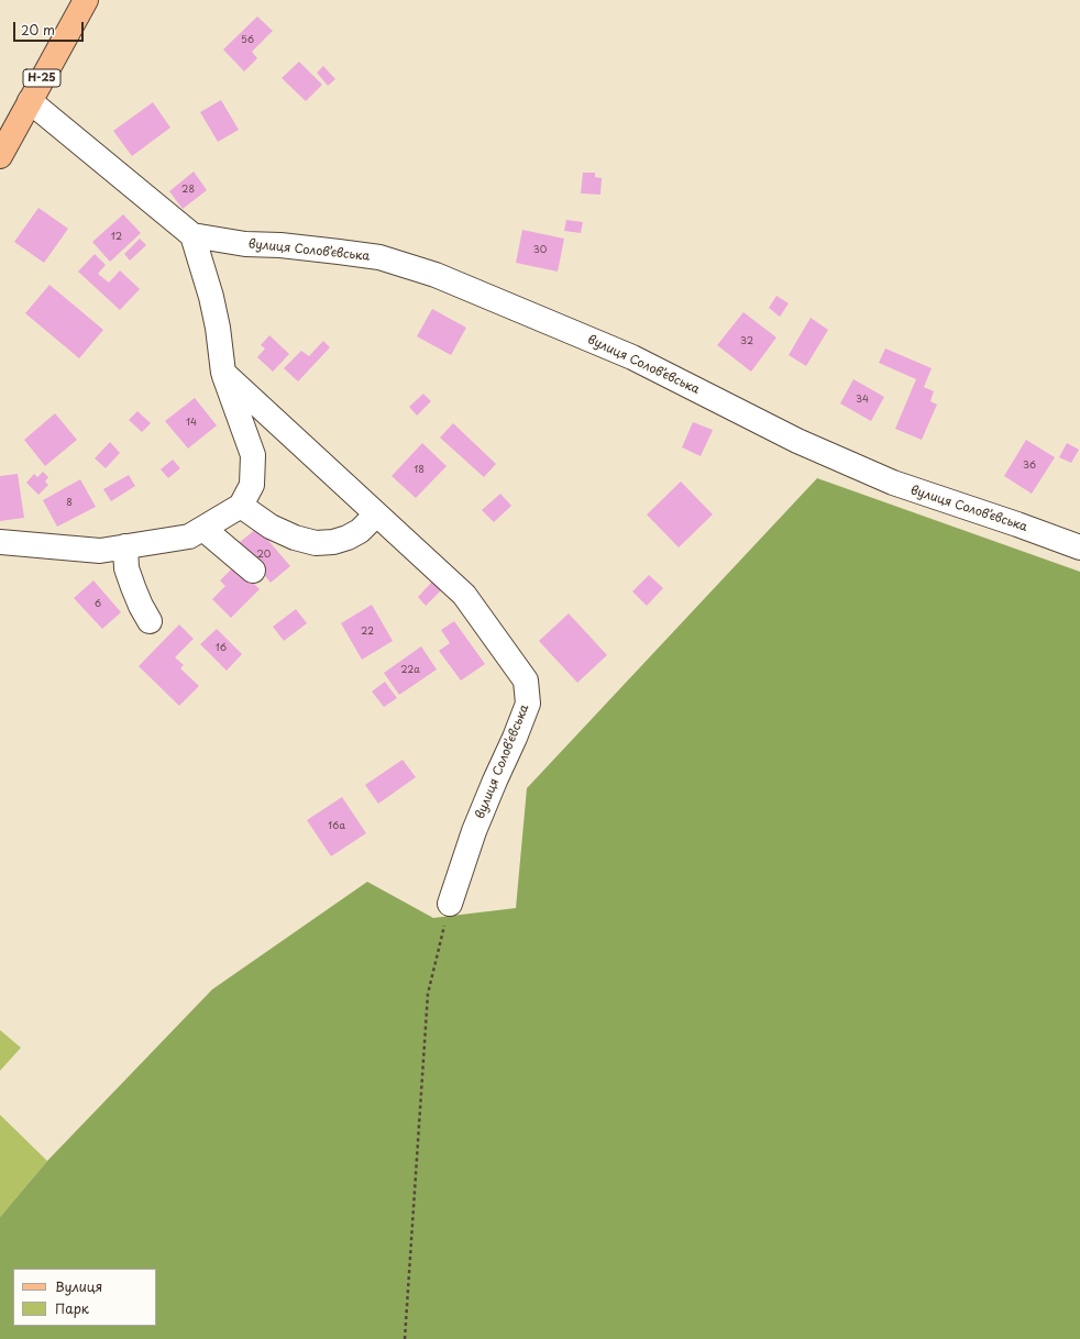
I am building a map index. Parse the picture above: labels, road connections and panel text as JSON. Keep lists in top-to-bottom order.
{
  "streets": {
    "main road": ["Н-25"],
    "street": ["вулиця Соловʼєвська"]
  },
  "house_numbers": [
    "56",
    "28",
    "12",
    "30",
    "32",
    "34",
    "14",
    "36",
    "18",
    "8",
    "20",
    "6",
    "22",
    "16",
    "22а",
    "16а"
  ],
  "legend": ["Вулиця", "Парк"],
  "scale_bar": "20 m"
}
